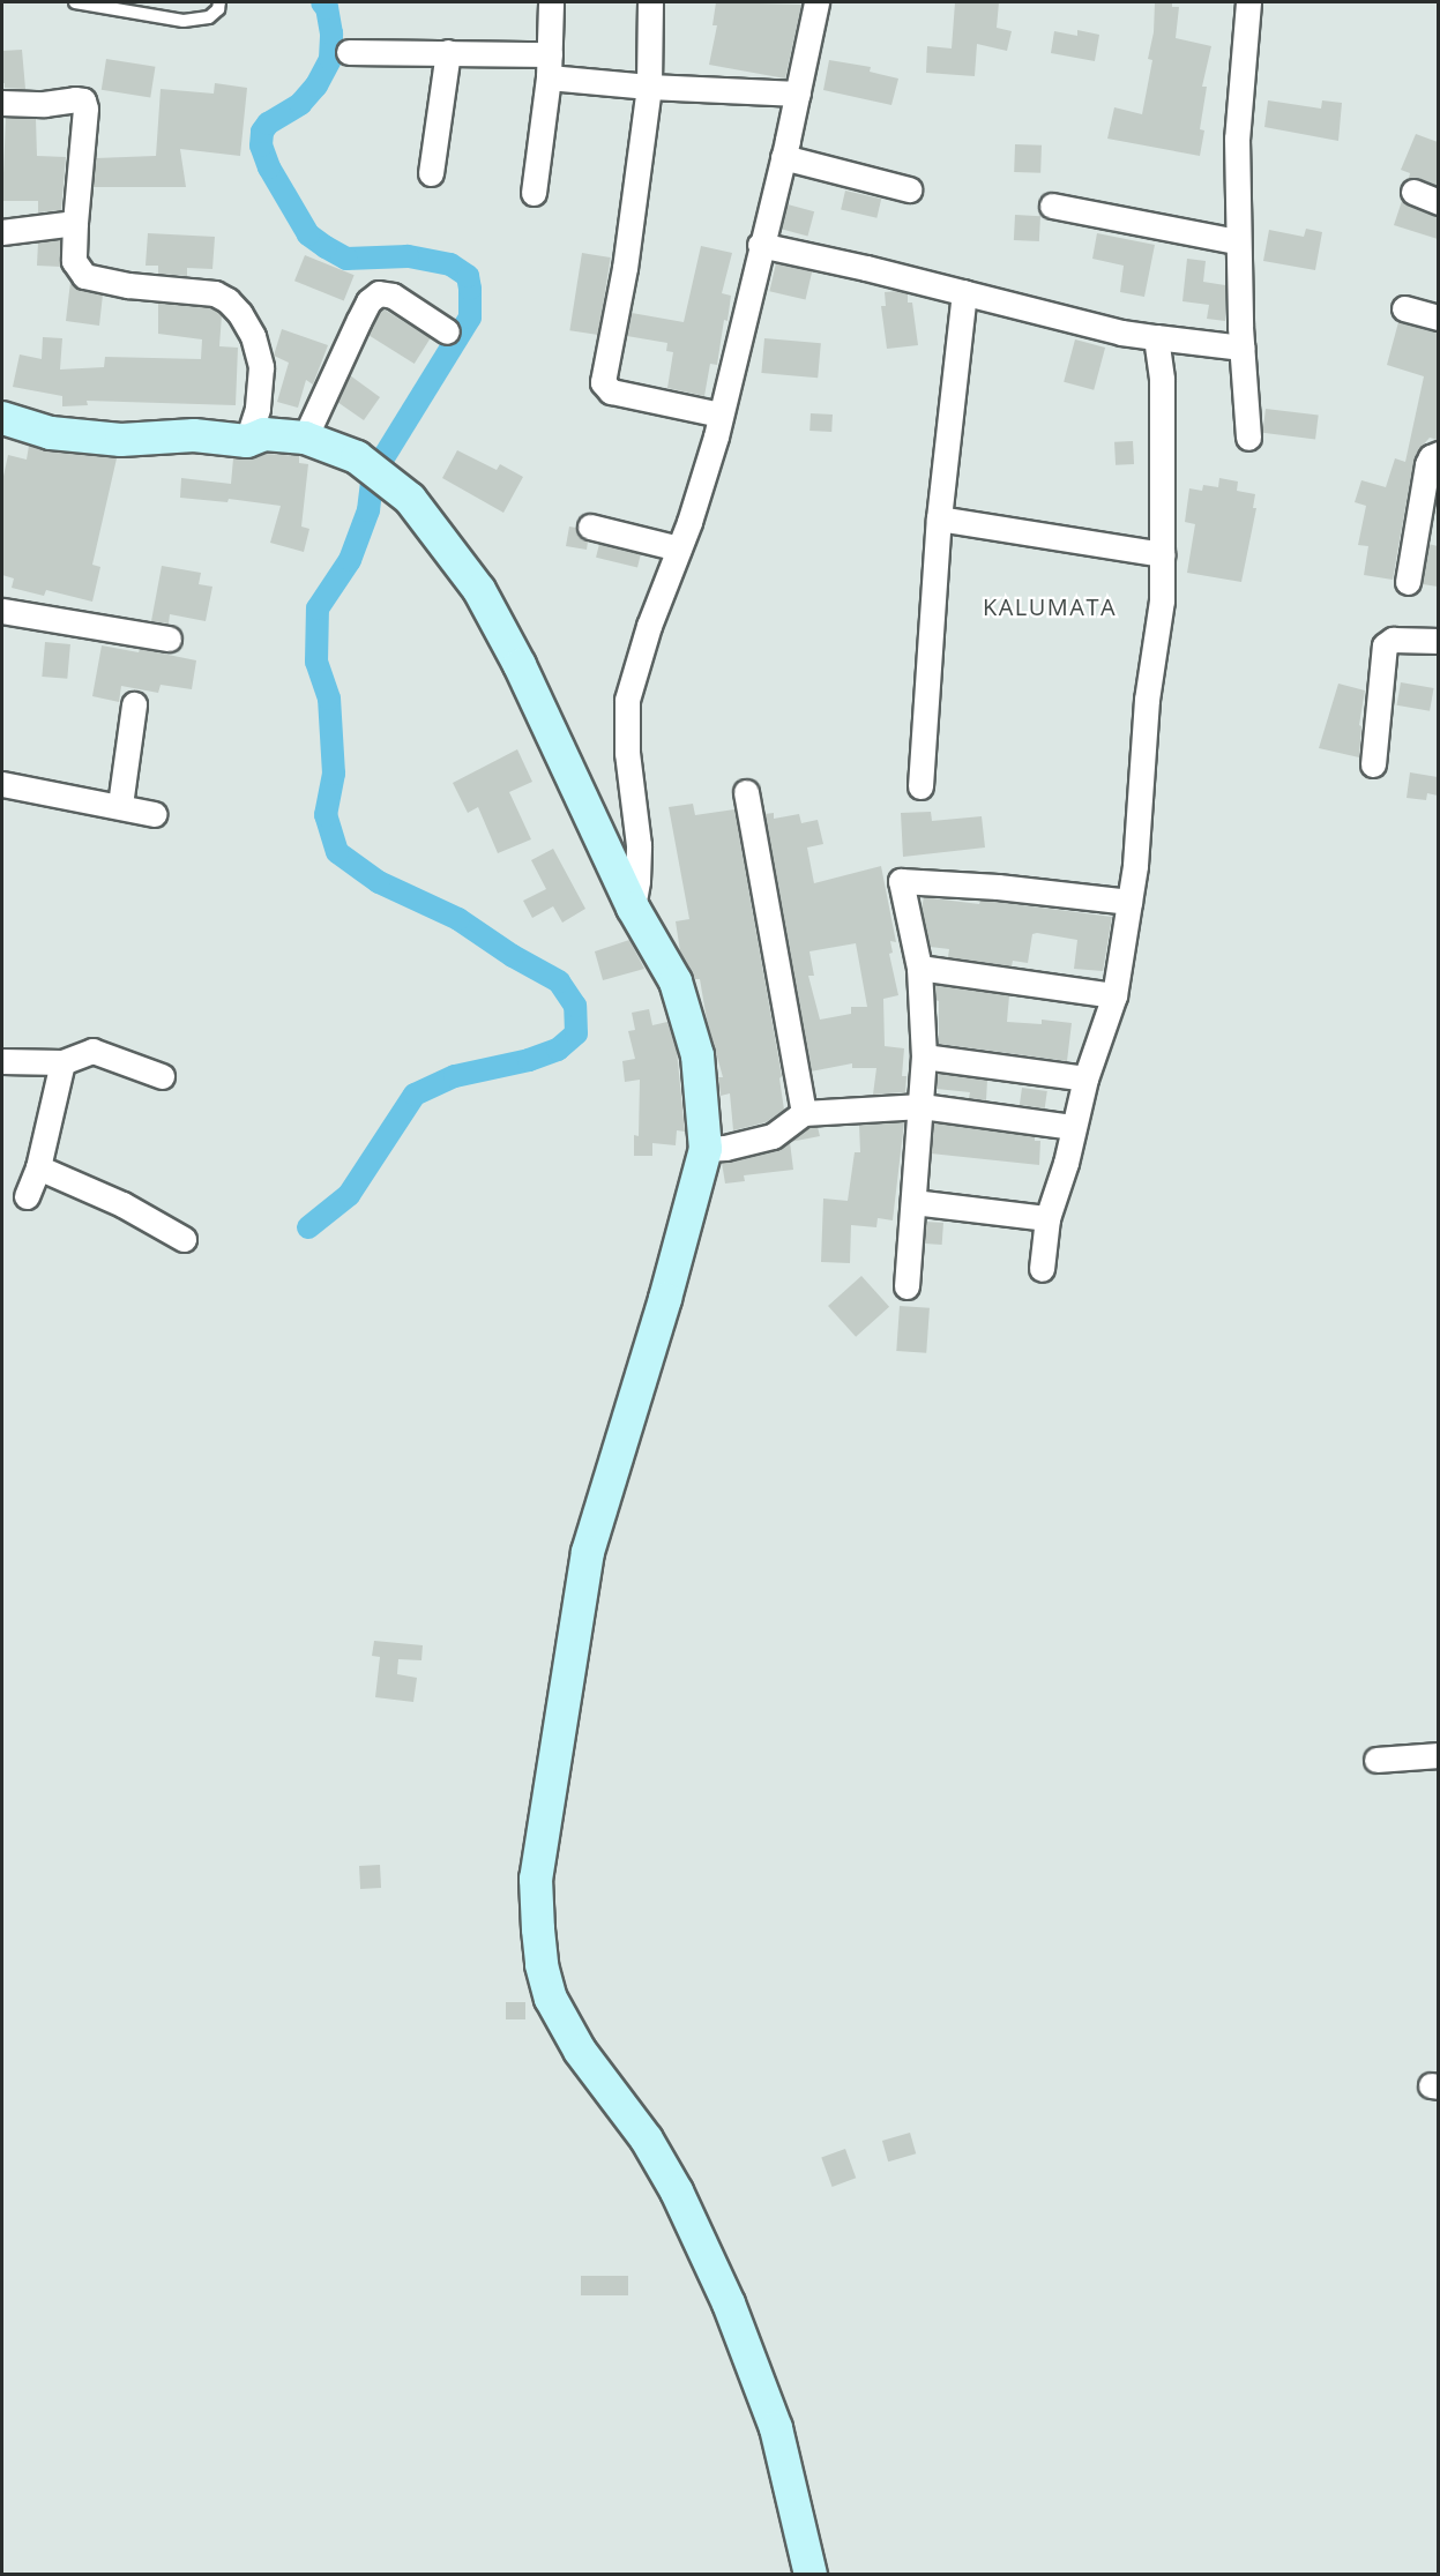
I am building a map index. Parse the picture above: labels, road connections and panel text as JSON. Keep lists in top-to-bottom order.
{
  "districts": ["KALUMATA"]
}
